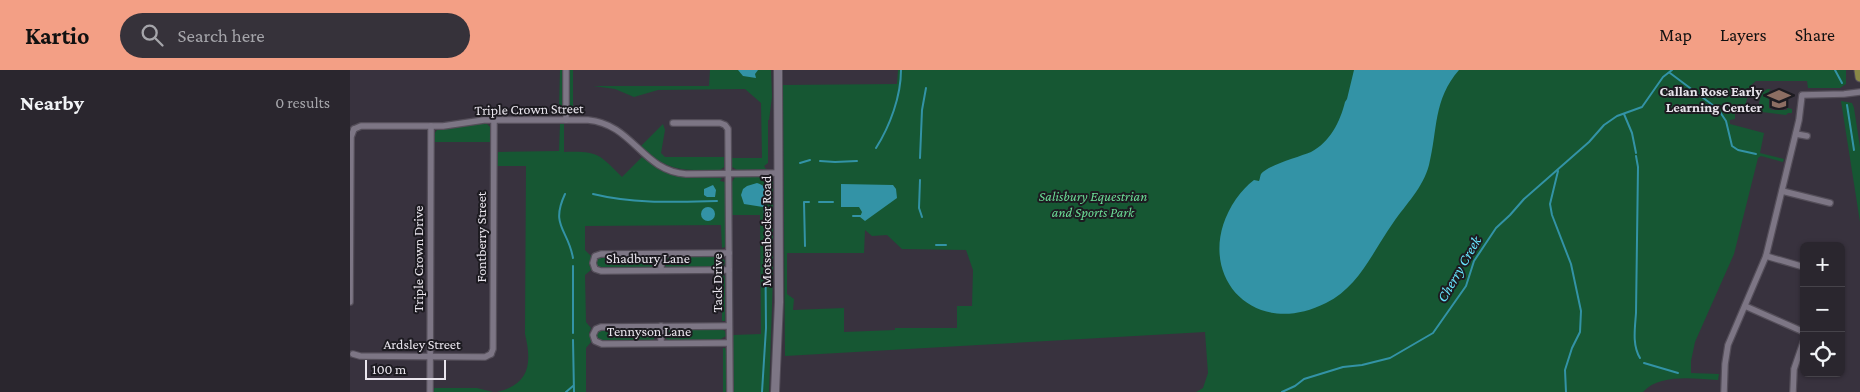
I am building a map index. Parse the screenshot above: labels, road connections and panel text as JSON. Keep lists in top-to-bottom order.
{
  "streets": {
    "main road": ["Motsenbocker Road"],
    "street": [
      "Triple Crown Street",
      "Fontberry Street",
      "Shadbury Lane",
      "Triple Crown Drive",
      "Tack Drive",
      "Tennyson Lane",
      "Ardsley Street"
    ]
  },
  "crossings": [
    ["Triple Crown Street", "Motsenbocker Road"],
    ["Triple Crown Street", "Fontberry Street"],
    ["Triple Crown Street", "Triple Crown Drive"],
    ["Triple Crown Street", "Tack Drive"],
    ["Fontberry Street", "Ardsley Street"],
    ["Shadbury Lane", "Tack Drive"],
    ["Triple Crown Drive", "Ardsley Street"],
    ["Tack Drive", "Tennyson Lane"]
  ],
  "water": ["Cherry Creek"],
  "parks": ["Salisbury Equestrian and Sports Park"],
  "places": {
    "school or university": ["Callan Rose Early Learning Center"]
  },
  "scale_bar": "100 m",
  "page": {
    "header": "Kartio",
    "search": "Search here",
    "nav": ["Map", "Layers", "Share"],
    "heading": ["Nearby", "0 results"],
    "map_buttons": ["+", "−"],
    "scale": "100 m"
  }
}
